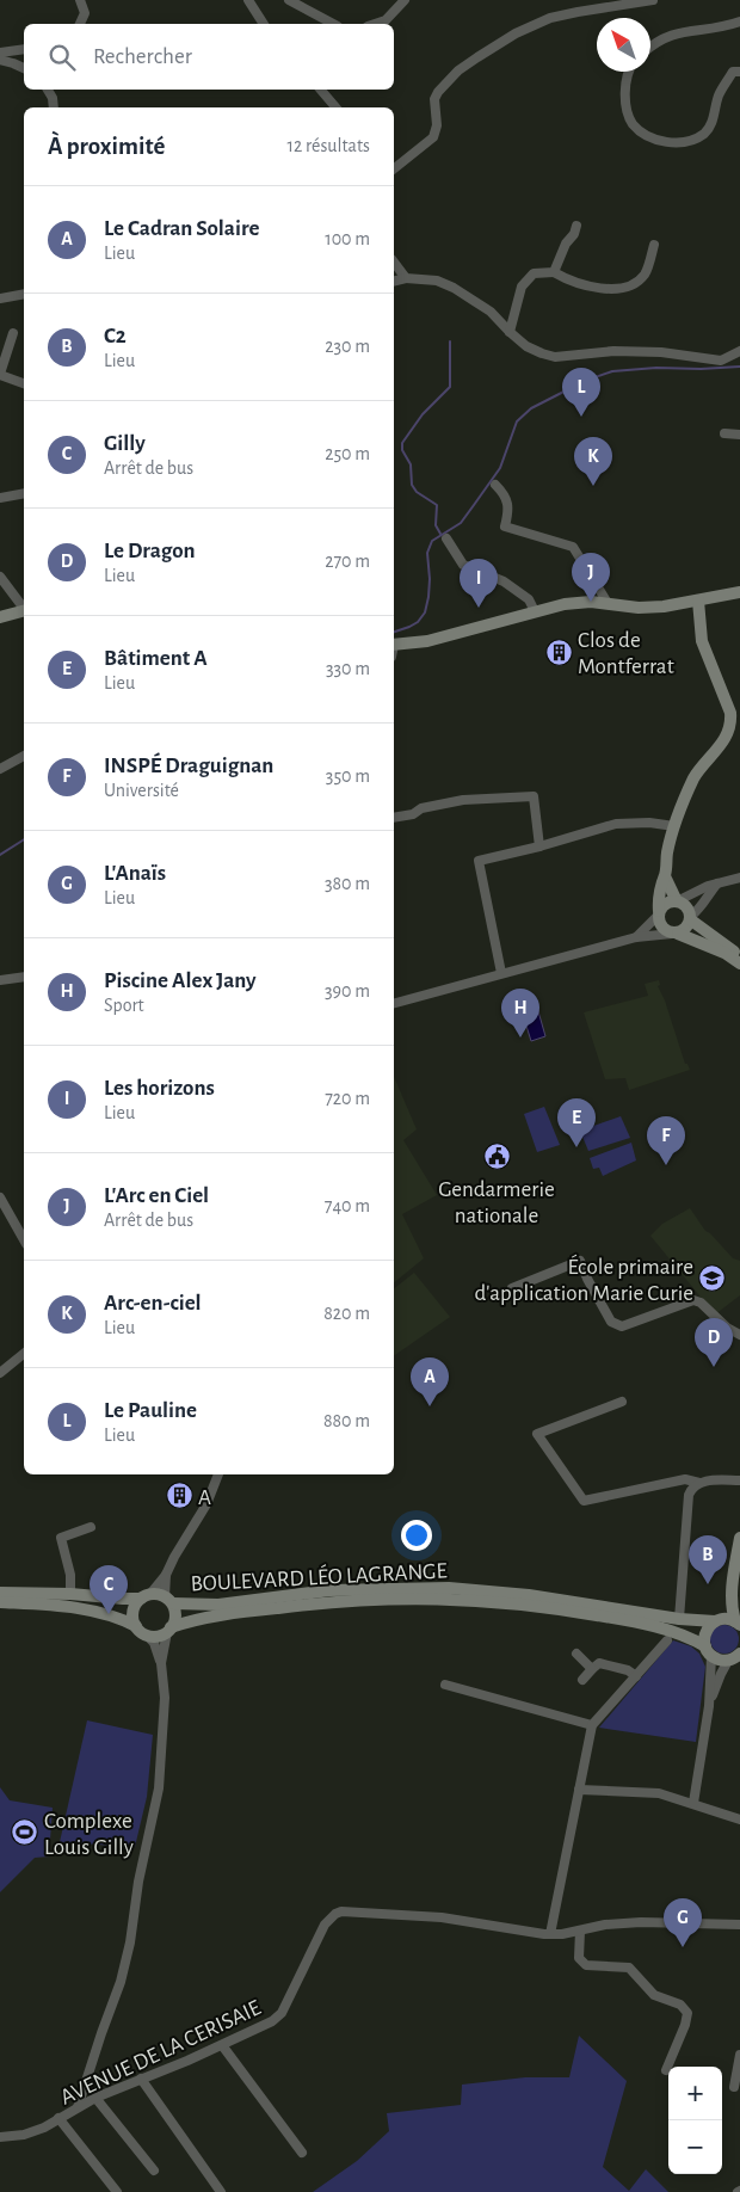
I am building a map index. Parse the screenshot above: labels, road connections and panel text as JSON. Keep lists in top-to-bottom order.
{
  "streets": {
    "main road": ["BOULEVARD LÉO LAGRANGE"],
    "street": ["AVENUE DE LA CERISAIE"]
  },
  "places": {
    "building": ["Clos de Montferrat", "A"],
    "public building": ["Gendarmerie nationale"],
    "school or university": ["École primaire d'application Marie Curie"],
    "sports": ["Complexe Louis Gilly"]
  },
  "north": "top left",
  "page": {
    "search": "Rechercher",
    "heading": ["À proximité", "12 résultats"],
    "list": [
      {
        "mark": "A",
        "name": "Le Cadran Solaire",
        "note": "Lieu",
        "value": "100 m"
      },
      {
        "mark": "B",
        "name": "C2",
        "note": "Lieu",
        "value": "230 m"
      },
      {
        "mark": "C",
        "name": "Gilly",
        "note": "Arrêt de bus",
        "value": "250 m"
      },
      {
        "mark": "D",
        "name": "Le Dragon",
        "note": "Lieu",
        "value": "270 m"
      },
      {
        "mark": "E",
        "name": "Bâtiment A",
        "note": "Lieu",
        "value": "330 m"
      },
      {
        "mark": "F",
        "name": "INSPÉ Draguignan",
        "note": "Université",
        "value": "350 m"
      },
      {
        "mark": "G",
        "name": "L'Anaïs",
        "note": "Lieu",
        "value": "380 m"
      },
      {
        "mark": "H",
        "name": "Piscine Alex Jany",
        "note": "Sport",
        "value": "390 m"
      },
      {
        "mark": "I",
        "name": "Les horizons",
        "note": "Lieu",
        "value": "720 m"
      },
      {
        "mark": "J",
        "name": "L'Arc en Ciel",
        "note": "Arrêt de bus",
        "value": "740 m"
      },
      {
        "mark": "K",
        "name": "Arc-en-ciel",
        "note": "Lieu",
        "value": "820 m"
      },
      {
        "mark": "L",
        "name": "Le Pauline",
        "note": "Lieu",
        "value": "880 m"
      }
    ],
    "pins": [
      "L",
      "K",
      "J",
      "I",
      "H",
      "E",
      "F",
      "D",
      "A",
      "B",
      "C",
      "G"
    ],
    "map_buttons": ["+", "−"]
  }
}
